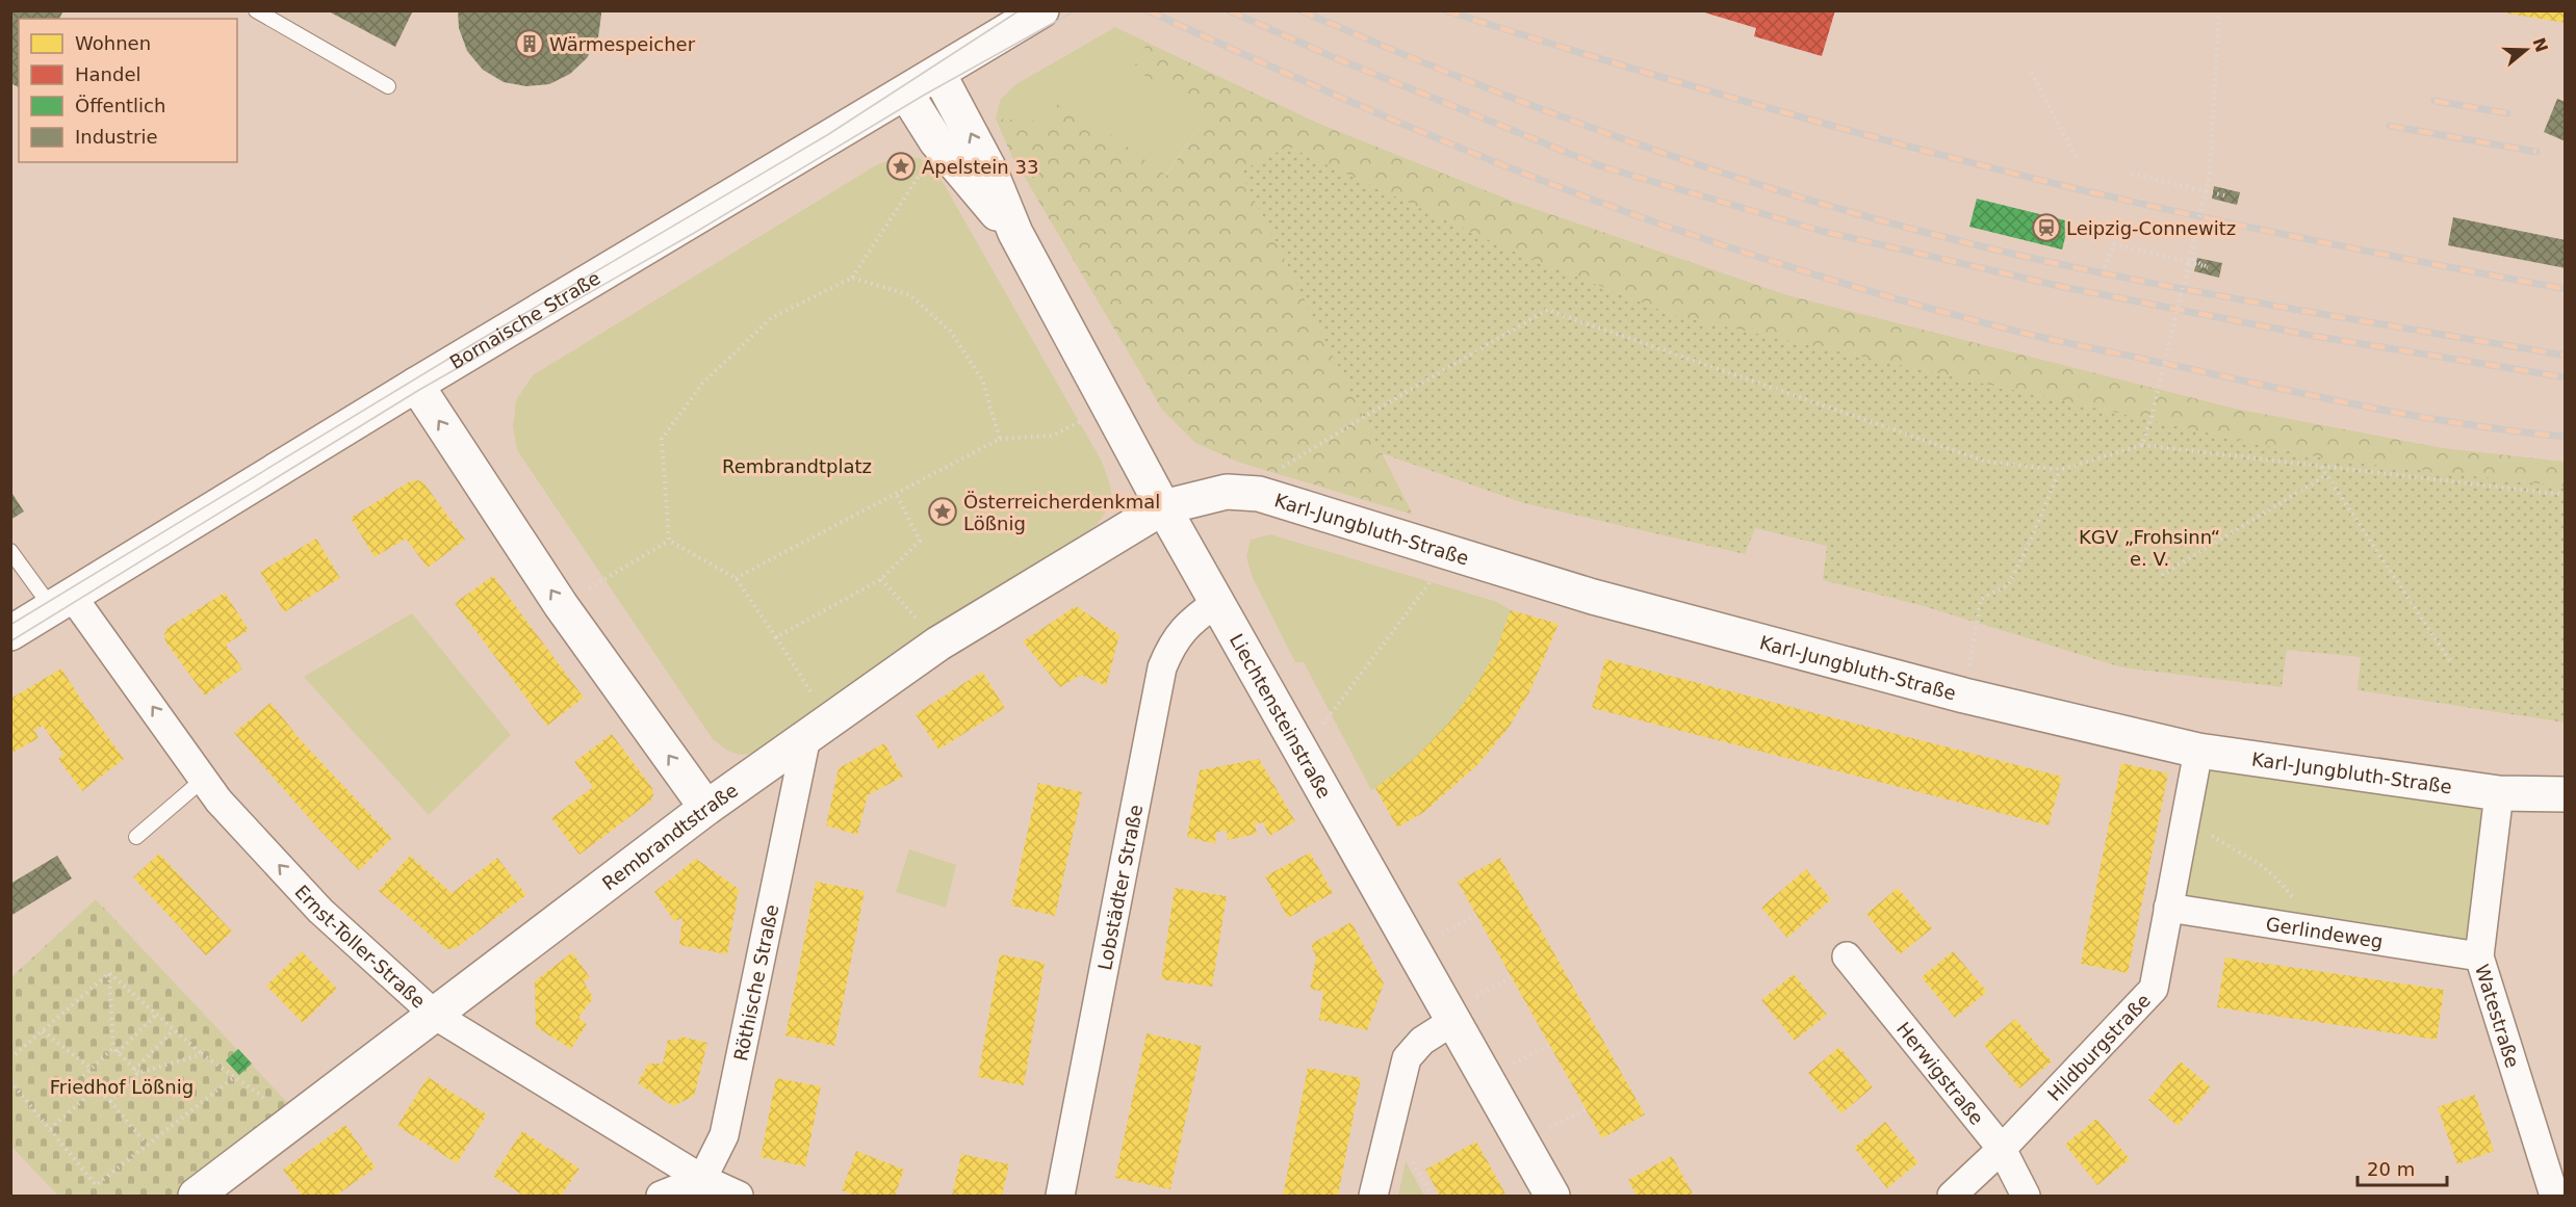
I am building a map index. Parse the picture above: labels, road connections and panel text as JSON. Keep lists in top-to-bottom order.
{
  "streets": {
    "street": [
      "Bornaische Straße",
      "Karl-Jungbluth-Straße",
      "Liechtensteinstraße",
      "Rembrandtstraße",
      "Lobstädter Straße",
      "Gerlindeweg",
      "Ernst-Toller-Straße",
      "Röthische Straße",
      "Watestraße",
      "Hildburgstraße",
      "Herwigstraße"
    ]
  },
  "crossings": [
    ["Bornaische Straße", "Liechtensteinstraße"],
    ["Bornaische Straße", "Ernst-Toller-Straße"],
    ["Karl-Jungbluth-Straße", "Liechtensteinstraße"],
    ["Karl-Jungbluth-Straße", "Rembrandtstraße"],
    ["Karl-Jungbluth-Straße", "Watestraße"],
    ["Karl-Jungbluth-Straße", "Hildburgstraße"],
    ["Liechtensteinstraße", "Rembrandtstraße"],
    ["Liechtensteinstraße", "Lobstädter Straße"],
    ["Rembrandtstraße", "Ernst-Toller-Straße"],
    ["Rembrandtstraße", "Röthische Straße"],
    ["Gerlindeweg", "Watestraße"],
    ["Gerlindeweg", "Hildburgstraße"],
    ["Ernst-Toller-Straße", "Röthische Straße"],
    ["Hildburgstraße", "Herwigstraße"]
  ],
  "one_way": ["Ernst-Toller-Straße"],
  "parks": ["Rembrandtplatz", "KGV „Frohsinn“ e. V.", "Friedhof Lößnig"],
  "places": {
    "building": ["Wärmespeicher"],
    "place": ["Apelstein 33", "Österreicherdenkmal Lößnig"],
    "station": ["Leipzig-Connewitz"]
  },
  "legend": [
    "Wohnen",
    "Handel",
    "Öffentlich",
    "Industrie"
  ],
  "scale_bar": "20 m",
  "north": "right"
}
